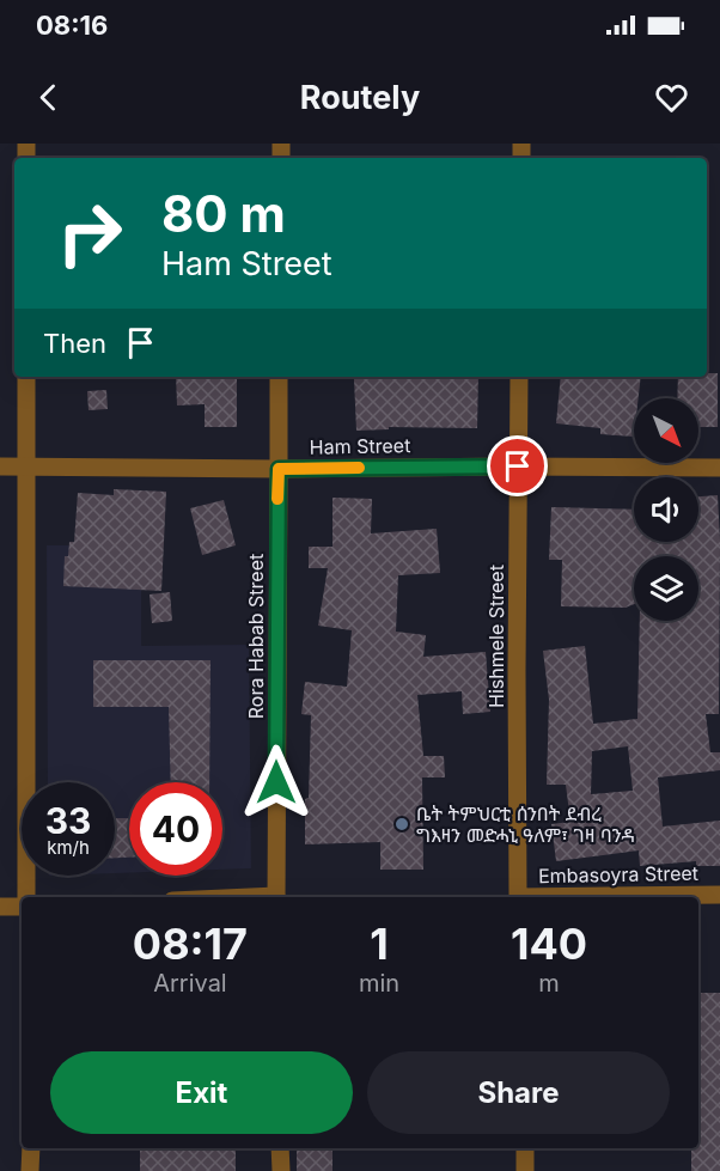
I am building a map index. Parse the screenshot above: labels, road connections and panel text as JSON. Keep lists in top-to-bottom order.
{
  "streets": {
    "street": [
      "Ham Street",
      "Rora Habab Street",
      "Hishmele Street",
      "Embasoyra Street"
    ]
  },
  "crossings": [
    ["Ham Street", "Rora Habab Street"],
    ["Ham Street", "Hishmele Street"]
  ],
  "places": ["ቤት ትምህርቲ ሰንበት ደብረ ግእዛን መድሓኒ ዓለም፣ ገዛ ባንዳ"],
  "north": "bottom right",
  "page": {
    "status": "08:16",
    "header": "Routely",
    "turn": ["80 m", "Ham Street"],
    "then": "Then",
    "speed": "33 km/h",
    "limit": "40",
    "eta": [
      "08:17",
      "Arrival",
      "1",
      "min",
      "140",
      "m"
    ],
    "buttons": ["Exit", "Share"]
  }
}
